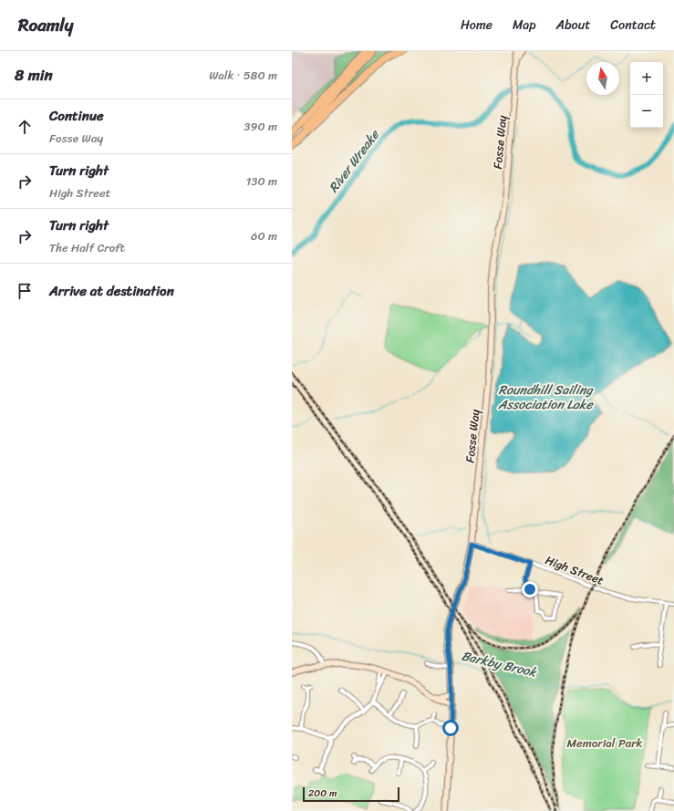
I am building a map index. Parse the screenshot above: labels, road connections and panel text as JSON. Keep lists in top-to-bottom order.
{
  "streets": {
    "street": ["Fosse Way", "High Street"]
  },
  "crossings": [
    ["Fosse Way", "High Street"]
  ],
  "water": ["River Wreake", "Roundhill Sailing Association Lake", "Barkby Brook"],
  "parks": ["Memorial Park"],
  "scale_bar": "200 m",
  "north": "top",
  "page": {
    "header": "Roamly",
    "nav": [
      "Home",
      "Map",
      "About",
      "Contact"
    ],
    "heading": ["8 min", "Walk · 580 m"],
    "map_buttons": ["+", "−"],
    "list": [
      ["Continue", "Fosse Way", "390 m"],
      ["Turn right", "High Street", "130 m"],
      ["Turn right", "The Half Croft", "60 m"],
      "Arrive at destination"
    ],
    "scale": "200 m"
  }
}
